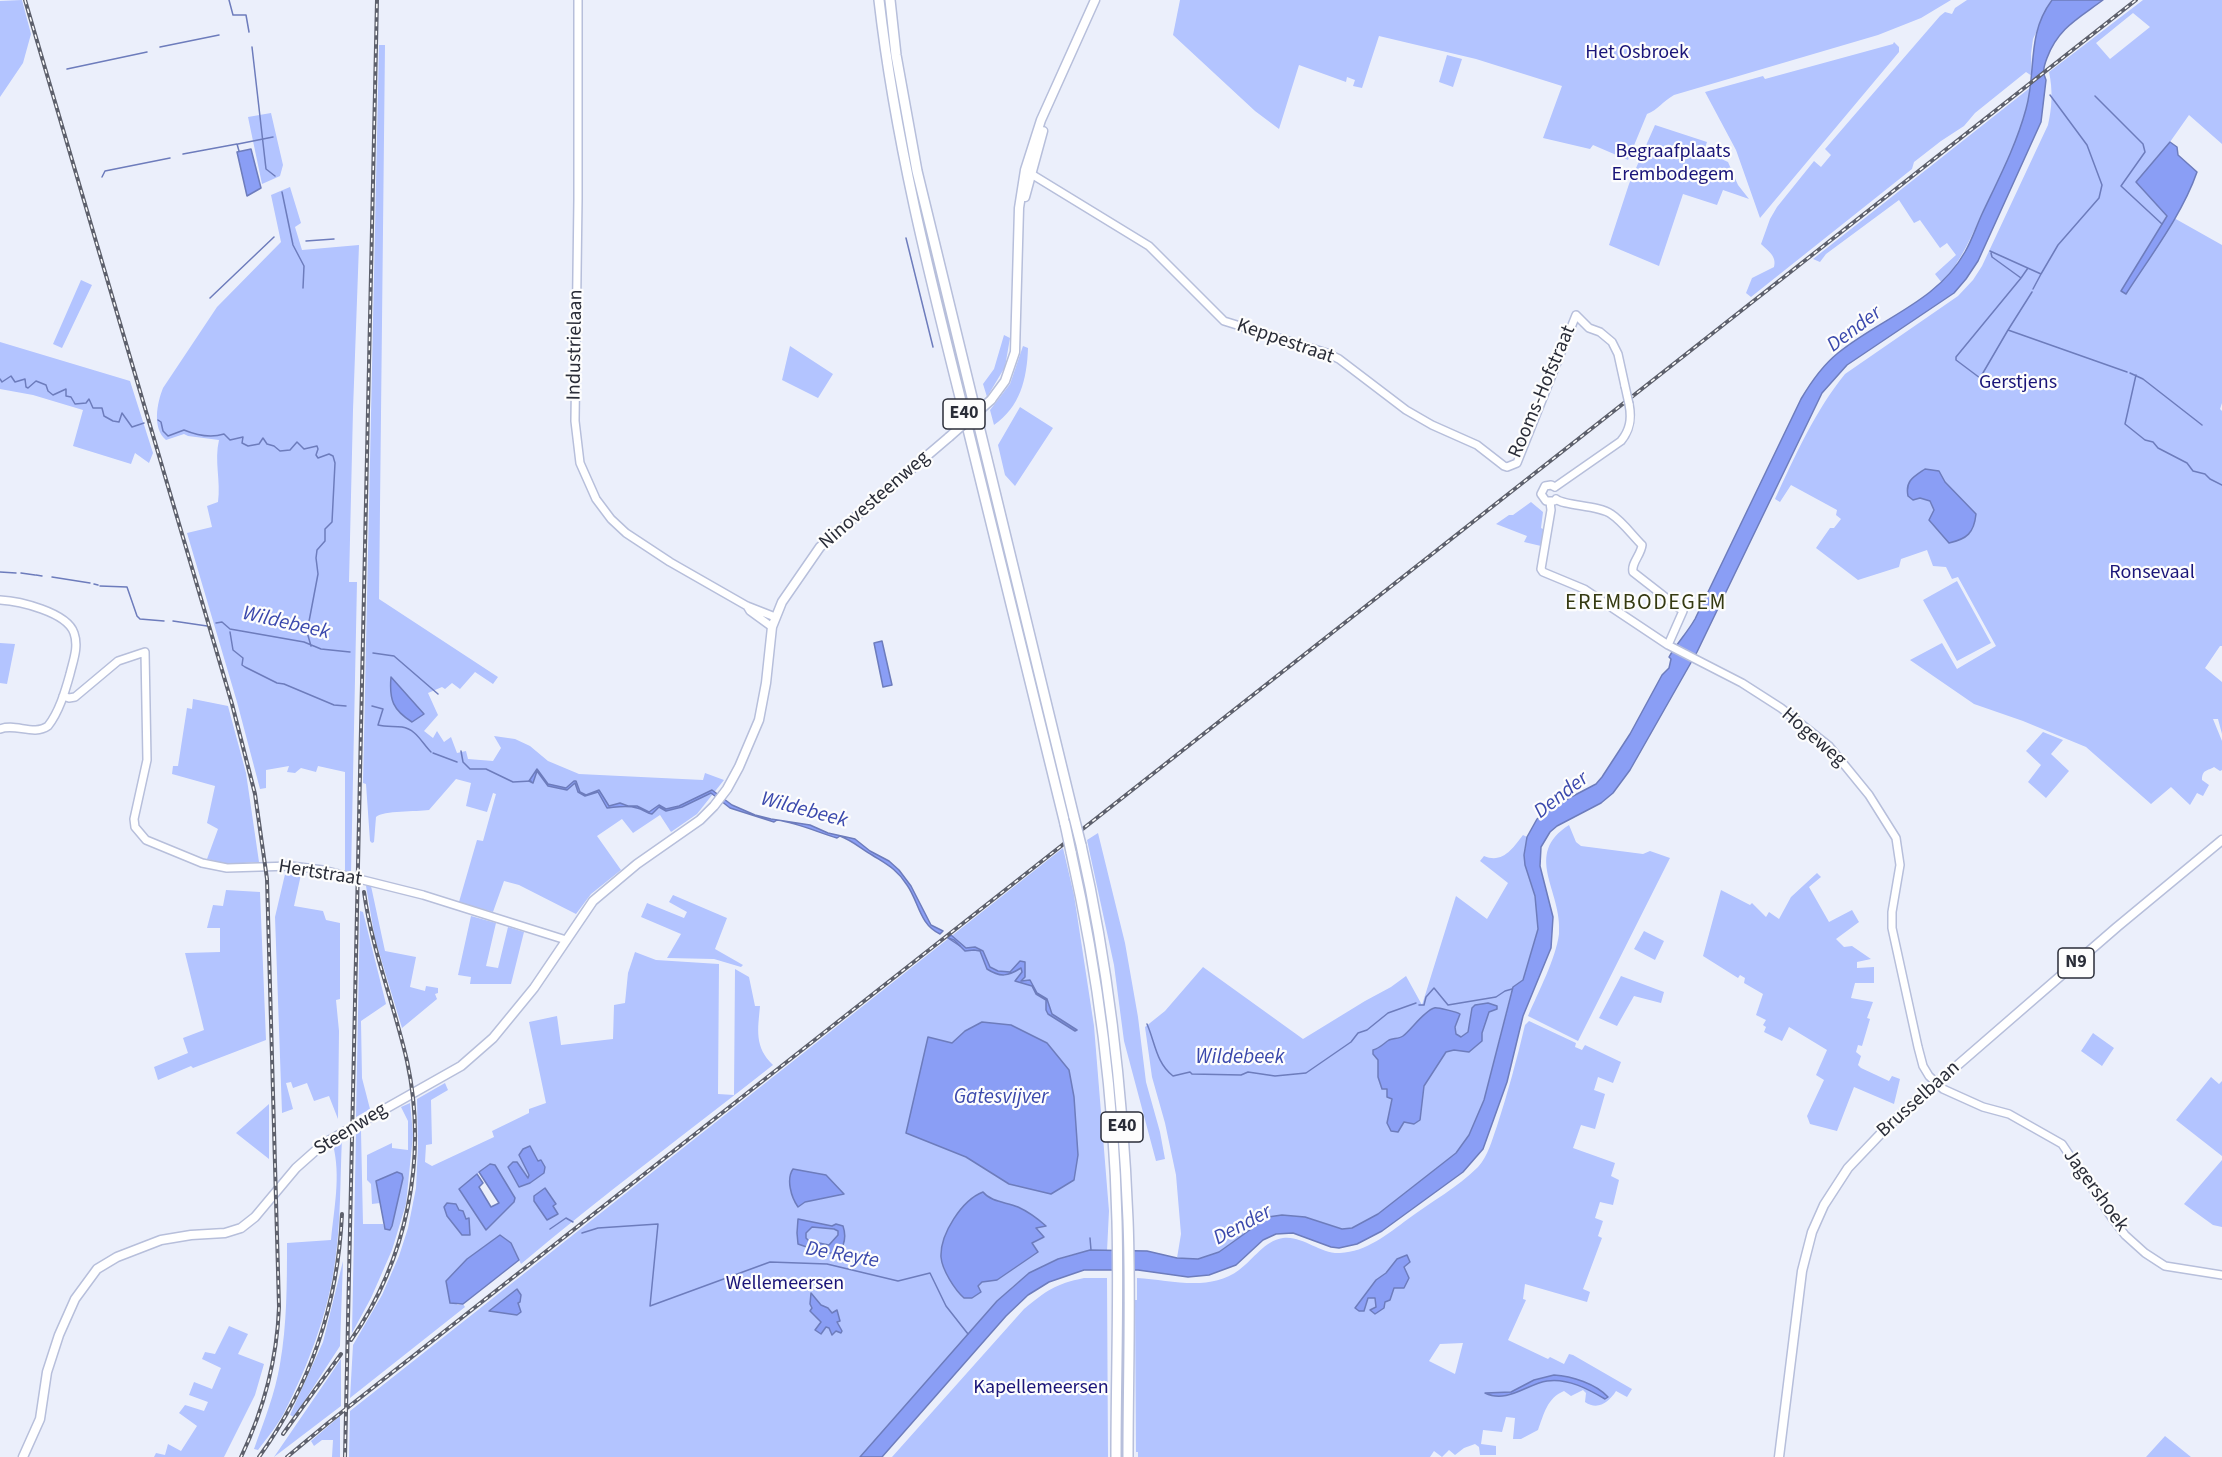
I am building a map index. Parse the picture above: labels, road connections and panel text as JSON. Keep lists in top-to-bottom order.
{
  "streets": {
    "highway": ["E40"],
    "main road": [
      "Ninovesteenweg",
      "N9",
      "Brusselbaan",
      "Steenweg"
    ],
    "street": [
      "Keppestraat",
      "Industrielaan",
      "Rooms-Hofstraat",
      "Hogeweg",
      "Hertstraat",
      "Jagershoek"
    ]
  },
  "crossings": [
    ["Keppestraat", "Rooms-Hofstraat"],
    ["Keppestraat", "Ninovesteenweg"],
    ["Industrielaan", "Ninovesteenweg"],
    ["Ninovesteenweg", "Steenweg"],
    ["Hogeweg", "Brusselbaan"],
    ["Hogeweg", "Jagershoek"],
    ["Hertstraat", "Steenweg"],
    ["Brusselbaan", "Jagershoek"]
  ],
  "districts": ["EREMBODEGEM"],
  "water": [
    "Dender",
    "Wildebeek",
    "Gatesvijver",
    "De Reyte"
  ],
  "parks": [
    "Het Osbroek",
    "Begraafplaats Erembodegem",
    "Gerstjens",
    "Ronsevaal",
    "Wellemeersen",
    "Kapellemeersen"
  ]
}
